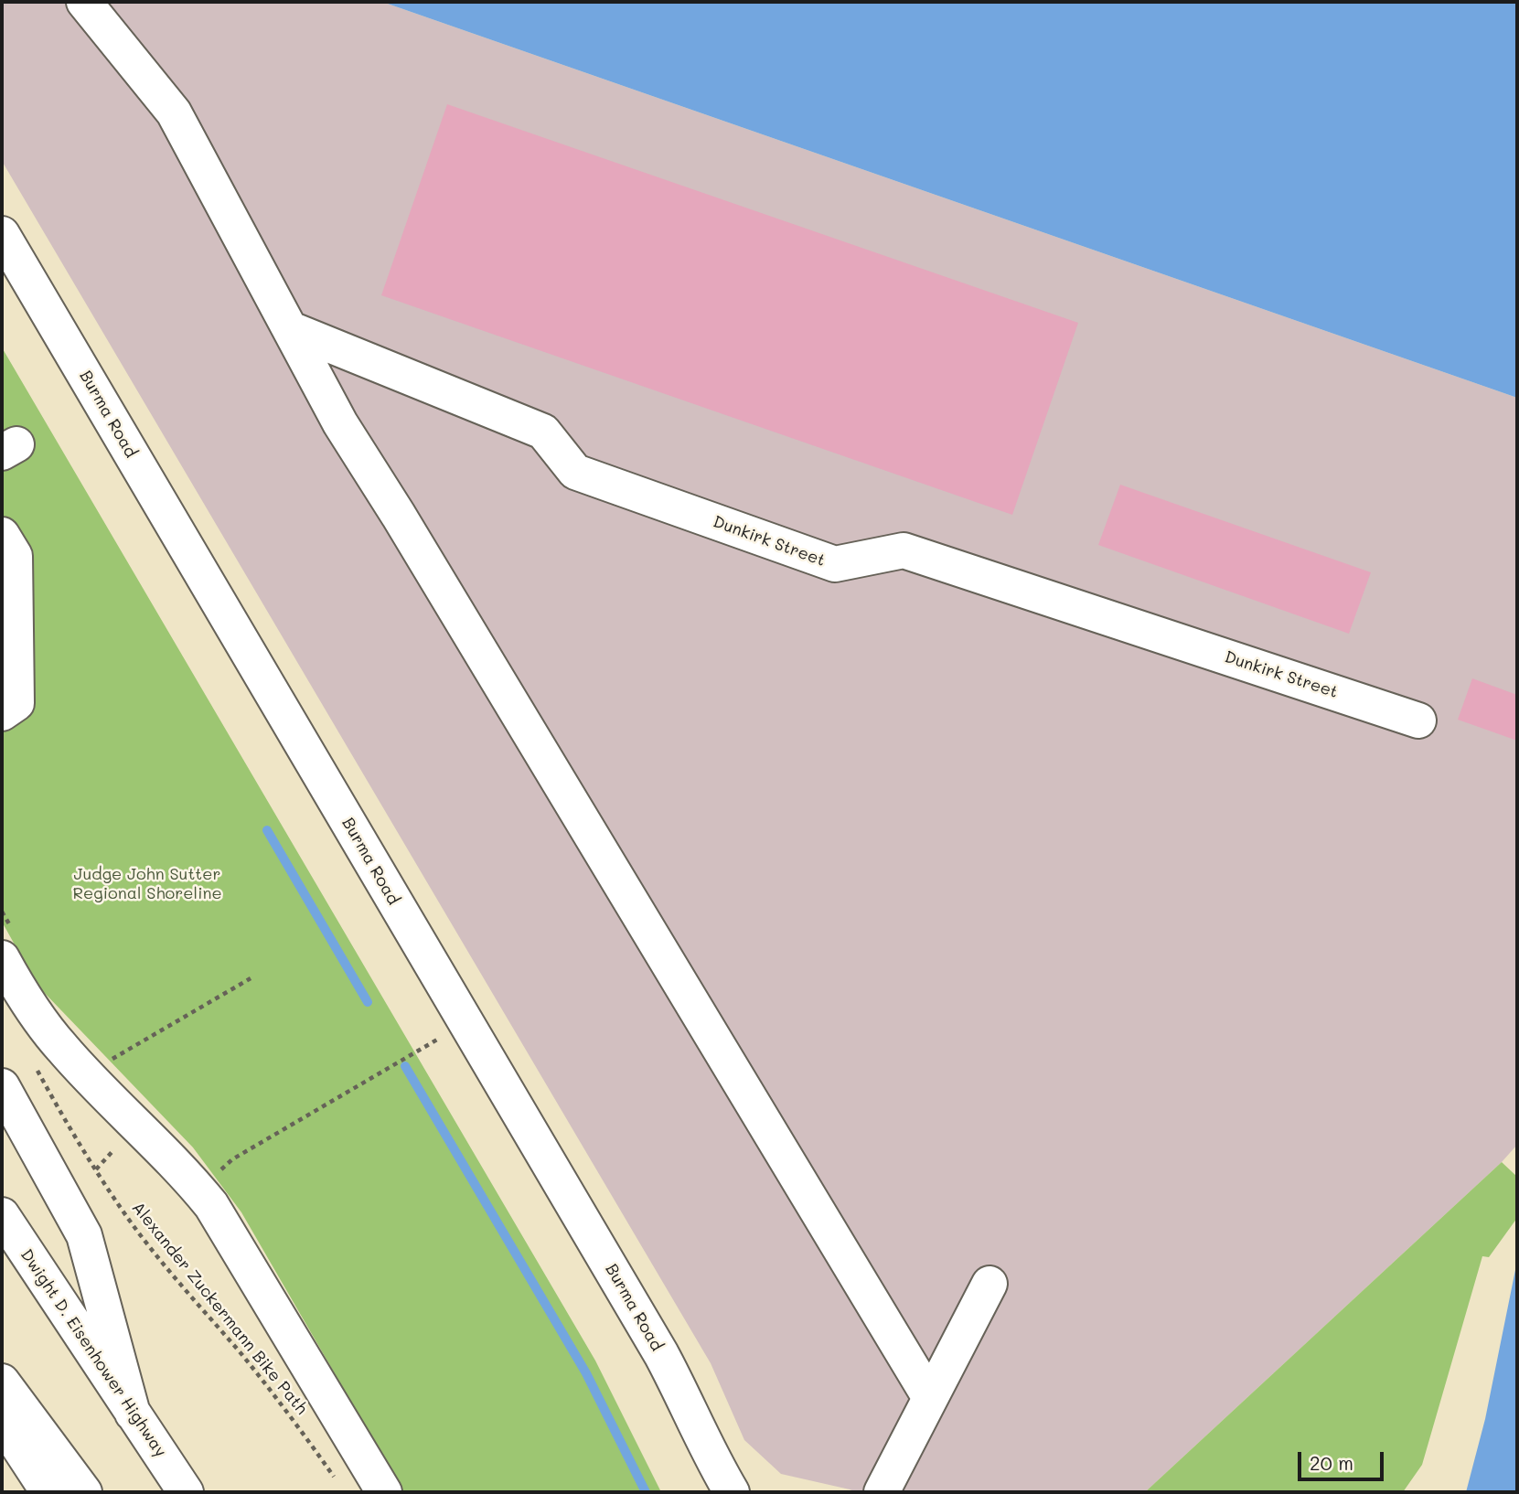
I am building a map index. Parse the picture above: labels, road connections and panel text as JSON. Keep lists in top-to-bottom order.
{
  "streets": {
    "main road": ["Burma Road", "Dunkirk Street", "Dwight D. Eisenhower Highway"],
    "path": ["Alexander Zuckermann Bike Path"]
  },
  "parks": ["Judge John Sutter Regional Shoreline"],
  "scale_bar": "20 m"
}
